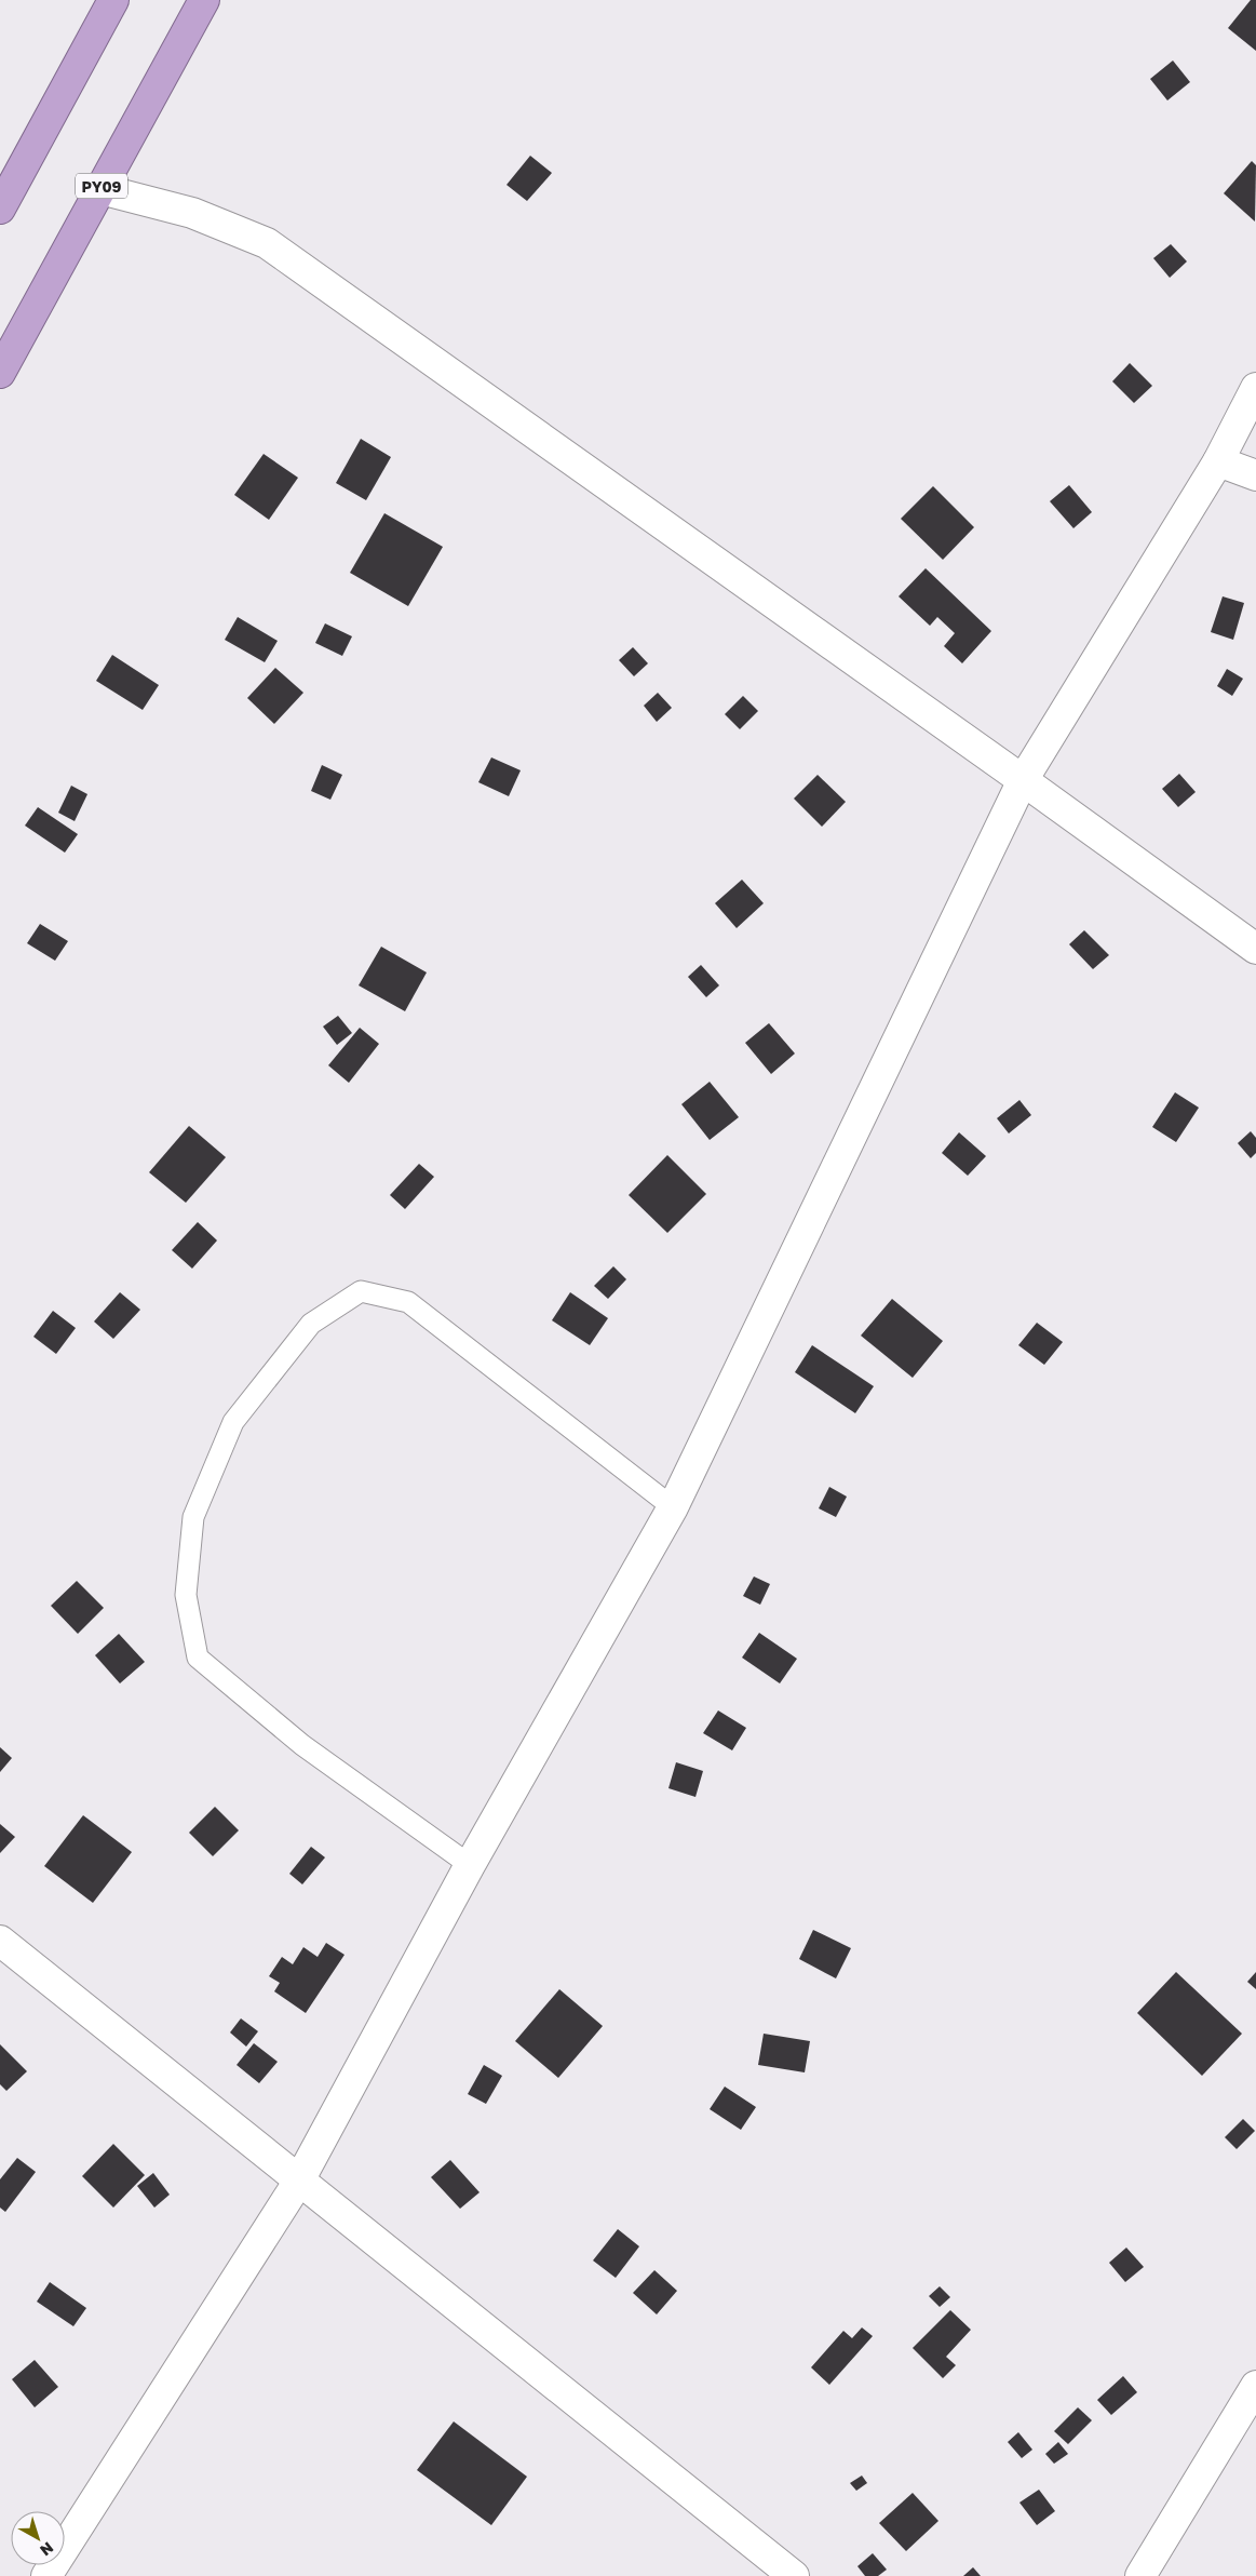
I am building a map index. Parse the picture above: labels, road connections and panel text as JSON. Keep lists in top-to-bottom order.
{
  "streets": {
    "highway": ["PY09"]
  },
  "north": "bottom right"
}
